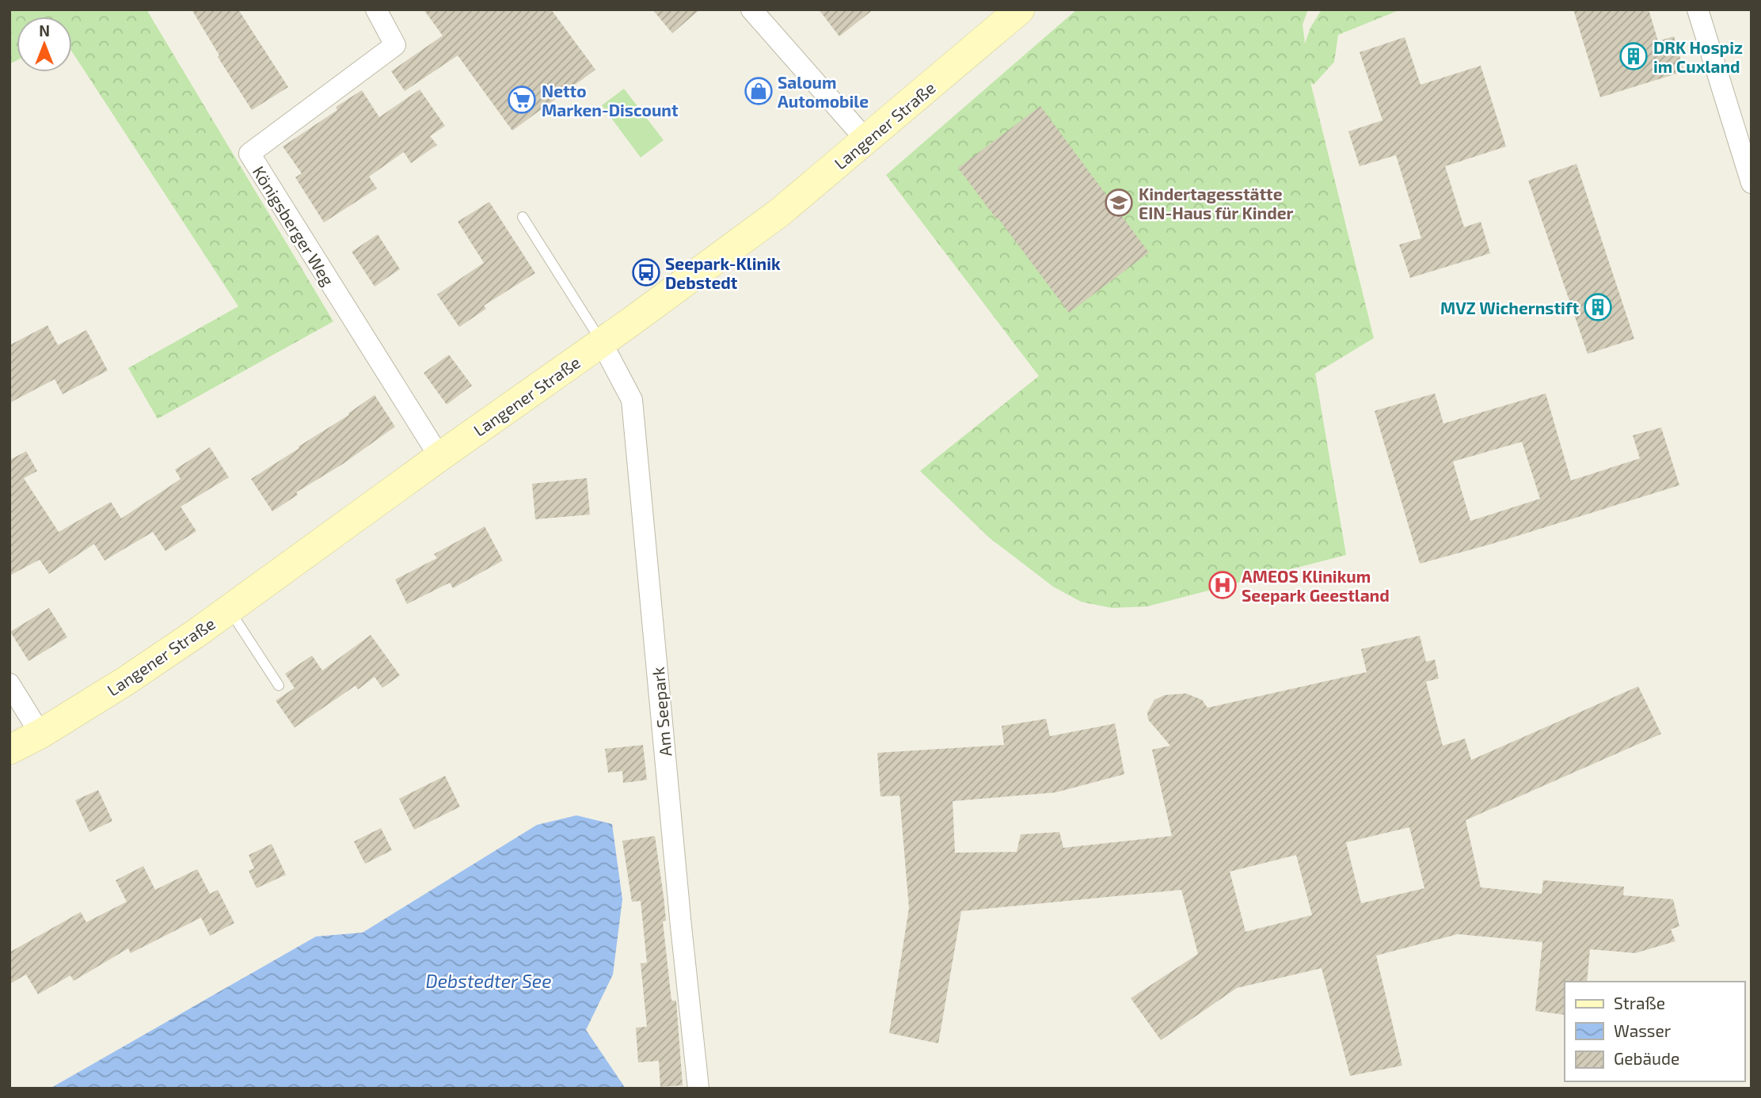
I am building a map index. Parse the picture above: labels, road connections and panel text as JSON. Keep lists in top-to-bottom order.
{
  "streets": {
    "main road": ["Langener Straße"],
    "street": ["Königsberger Weg", "Am Seepark"]
  },
  "crossings": [
    ["Langener Straße", "Königsberger Weg"],
    ["Langener Straße", "Am Seepark"]
  ],
  "water": ["Debstedter See"],
  "places": {
    "building": ["DRK Hospiz im Cuxland", "MVZ Wichernstift"],
    "shop": ["Saloum Automobile"],
    "supermarket": ["Netto Marken-Discount"],
    "school or university": ["Kindertagesstätte EIN-Haus für Kinder"],
    "bus stop": ["Seepark-Klinik Debstedt"],
    "hospital": ["AMEOS Klinikum Seepark Geestland"]
  },
  "legend": ["Straße", "Wasser", "Gebäude"],
  "north": "top"
}
